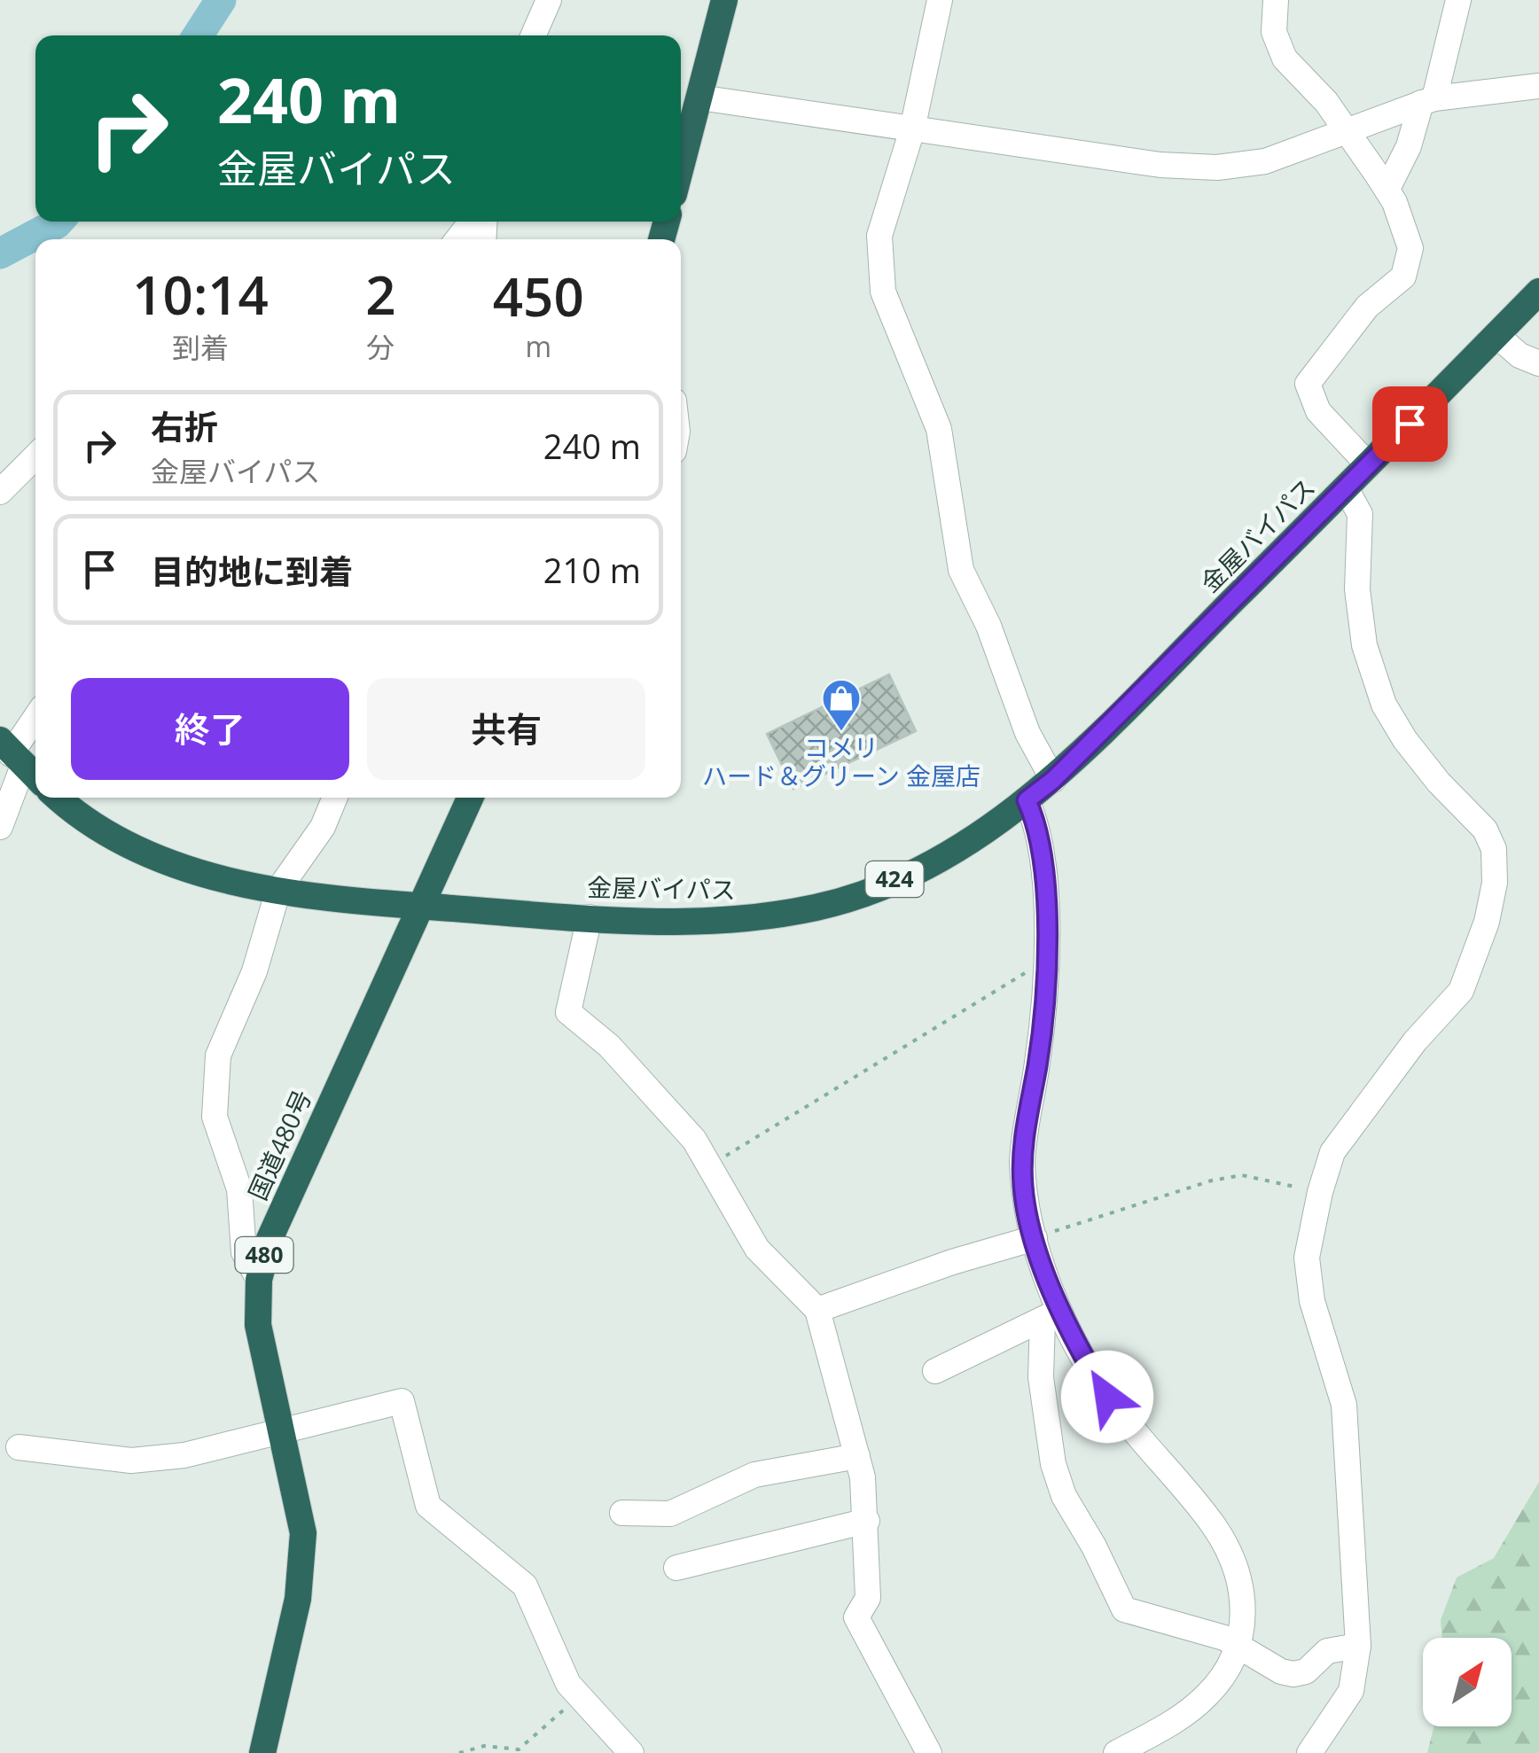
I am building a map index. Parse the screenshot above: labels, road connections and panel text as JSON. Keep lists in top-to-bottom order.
{
  "streets": {
    "highway": [
      "金屋バイパス",
      "424",
      "国道480号",
      "480"
    ]
  },
  "crossings": [
    ["金屋バイパス", "国道480号"]
  ],
  "places": {
    "shop": ["コメリ ハード＆グリーン 金屋店"]
  },
  "north": "top right",
  "page": {
    "turn": ["240 m", "金屋バイパス"],
    "eta": [
      "10:14",
      "到着",
      "2",
      "分",
      "450",
      "m"
    ],
    "list": [
      {
        "name": "右折",
        "note": "金屋バイパス",
        "value": "240 m"
      },
      {
        "name": "目的地に到着",
        "value": "210 m"
      }
    ],
    "buttons": ["終了", "共有"]
  }
}
